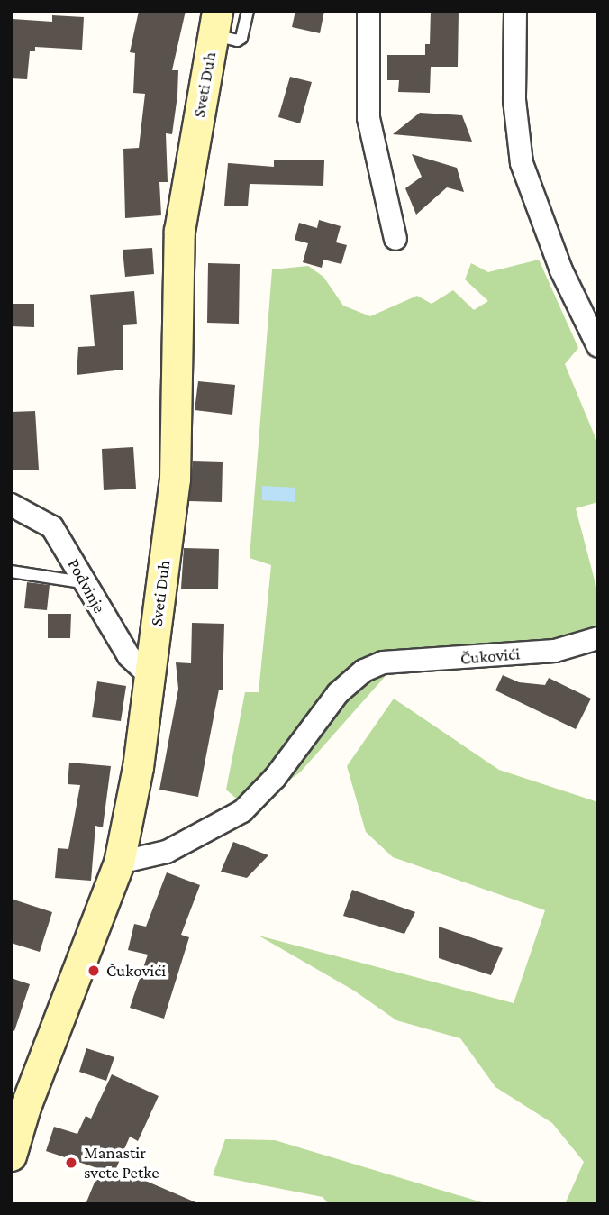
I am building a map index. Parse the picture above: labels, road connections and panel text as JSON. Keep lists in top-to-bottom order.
{
  "streets": {
    "main road": ["Sveti Duh"],
    "street": ["Podvinje", "Čukovići"]
  },
  "crossings": [
    ["Sveti Duh", "Podvinje"],
    ["Sveti Duh", "Čukovići"]
  ],
  "places": ["Čukovići", "Manastir svete Petke"]
}
